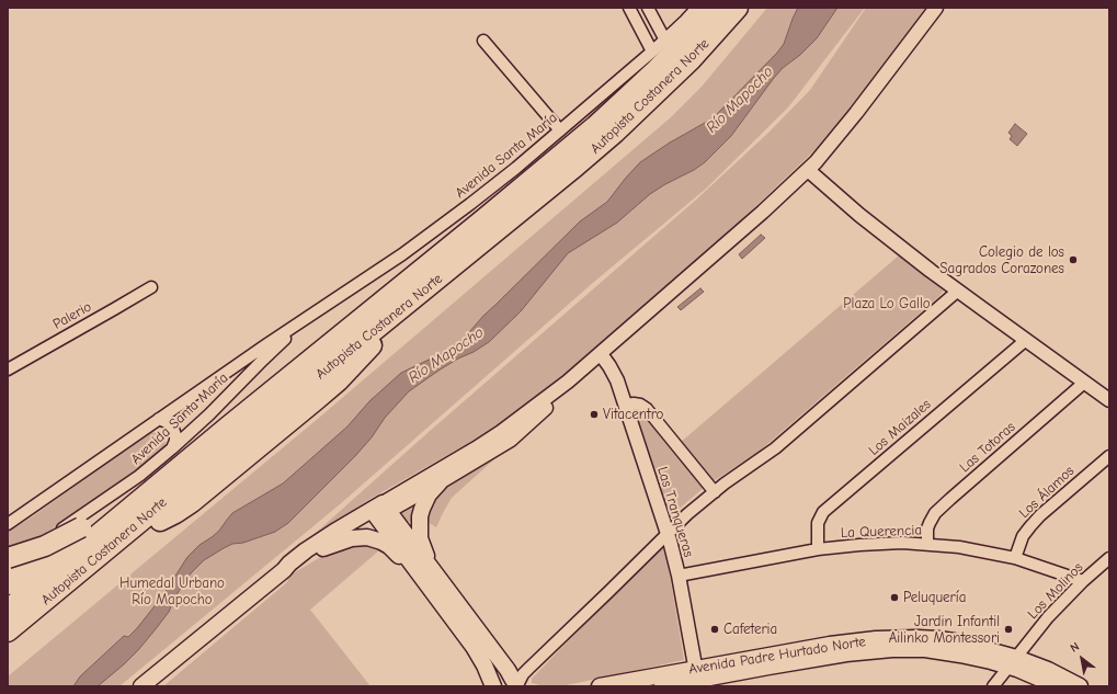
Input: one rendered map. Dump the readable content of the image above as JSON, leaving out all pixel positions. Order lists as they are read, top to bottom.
{
  "streets": {
    "highway": ["Autopista Costanera Norte"],
    "main road": ["Avenida Padre Hurtado Norte"],
    "street": [
      "Avenida Santa María",
      "Palerio",
      "Los Maizales",
      "Las Totoras",
      "Los Álamos",
      "Las Tranqueras",
      "La Querencia",
      "Los Molinos"
    ]
  },
  "crossings": [
    ["Los Maizales", "La Querencia"],
    ["Las Totoras", "La Querencia"],
    ["Los Álamos", "La Querencia"],
    ["Las Tranqueras", "La Querencia"],
    ["Las Tranqueras", "Avenida Padre Hurtado Norte"],
    ["La Querencia", "Los Molinos"],
    ["Los Molinos", "Avenida Padre Hurtado Norte"]
  ],
  "water": ["Río Mapocho"],
  "parks": ["Plaza Lo Gallo", "Humedal Urbano Río Mapocho"],
  "places": [
    "Colegio de los Sagrados Corazones",
    "Vitacentro",
    "Peluquería",
    "Cafeteria",
    "Jardin Infantil Ailinko Montessori"
  ],
  "north": "top left"
}
